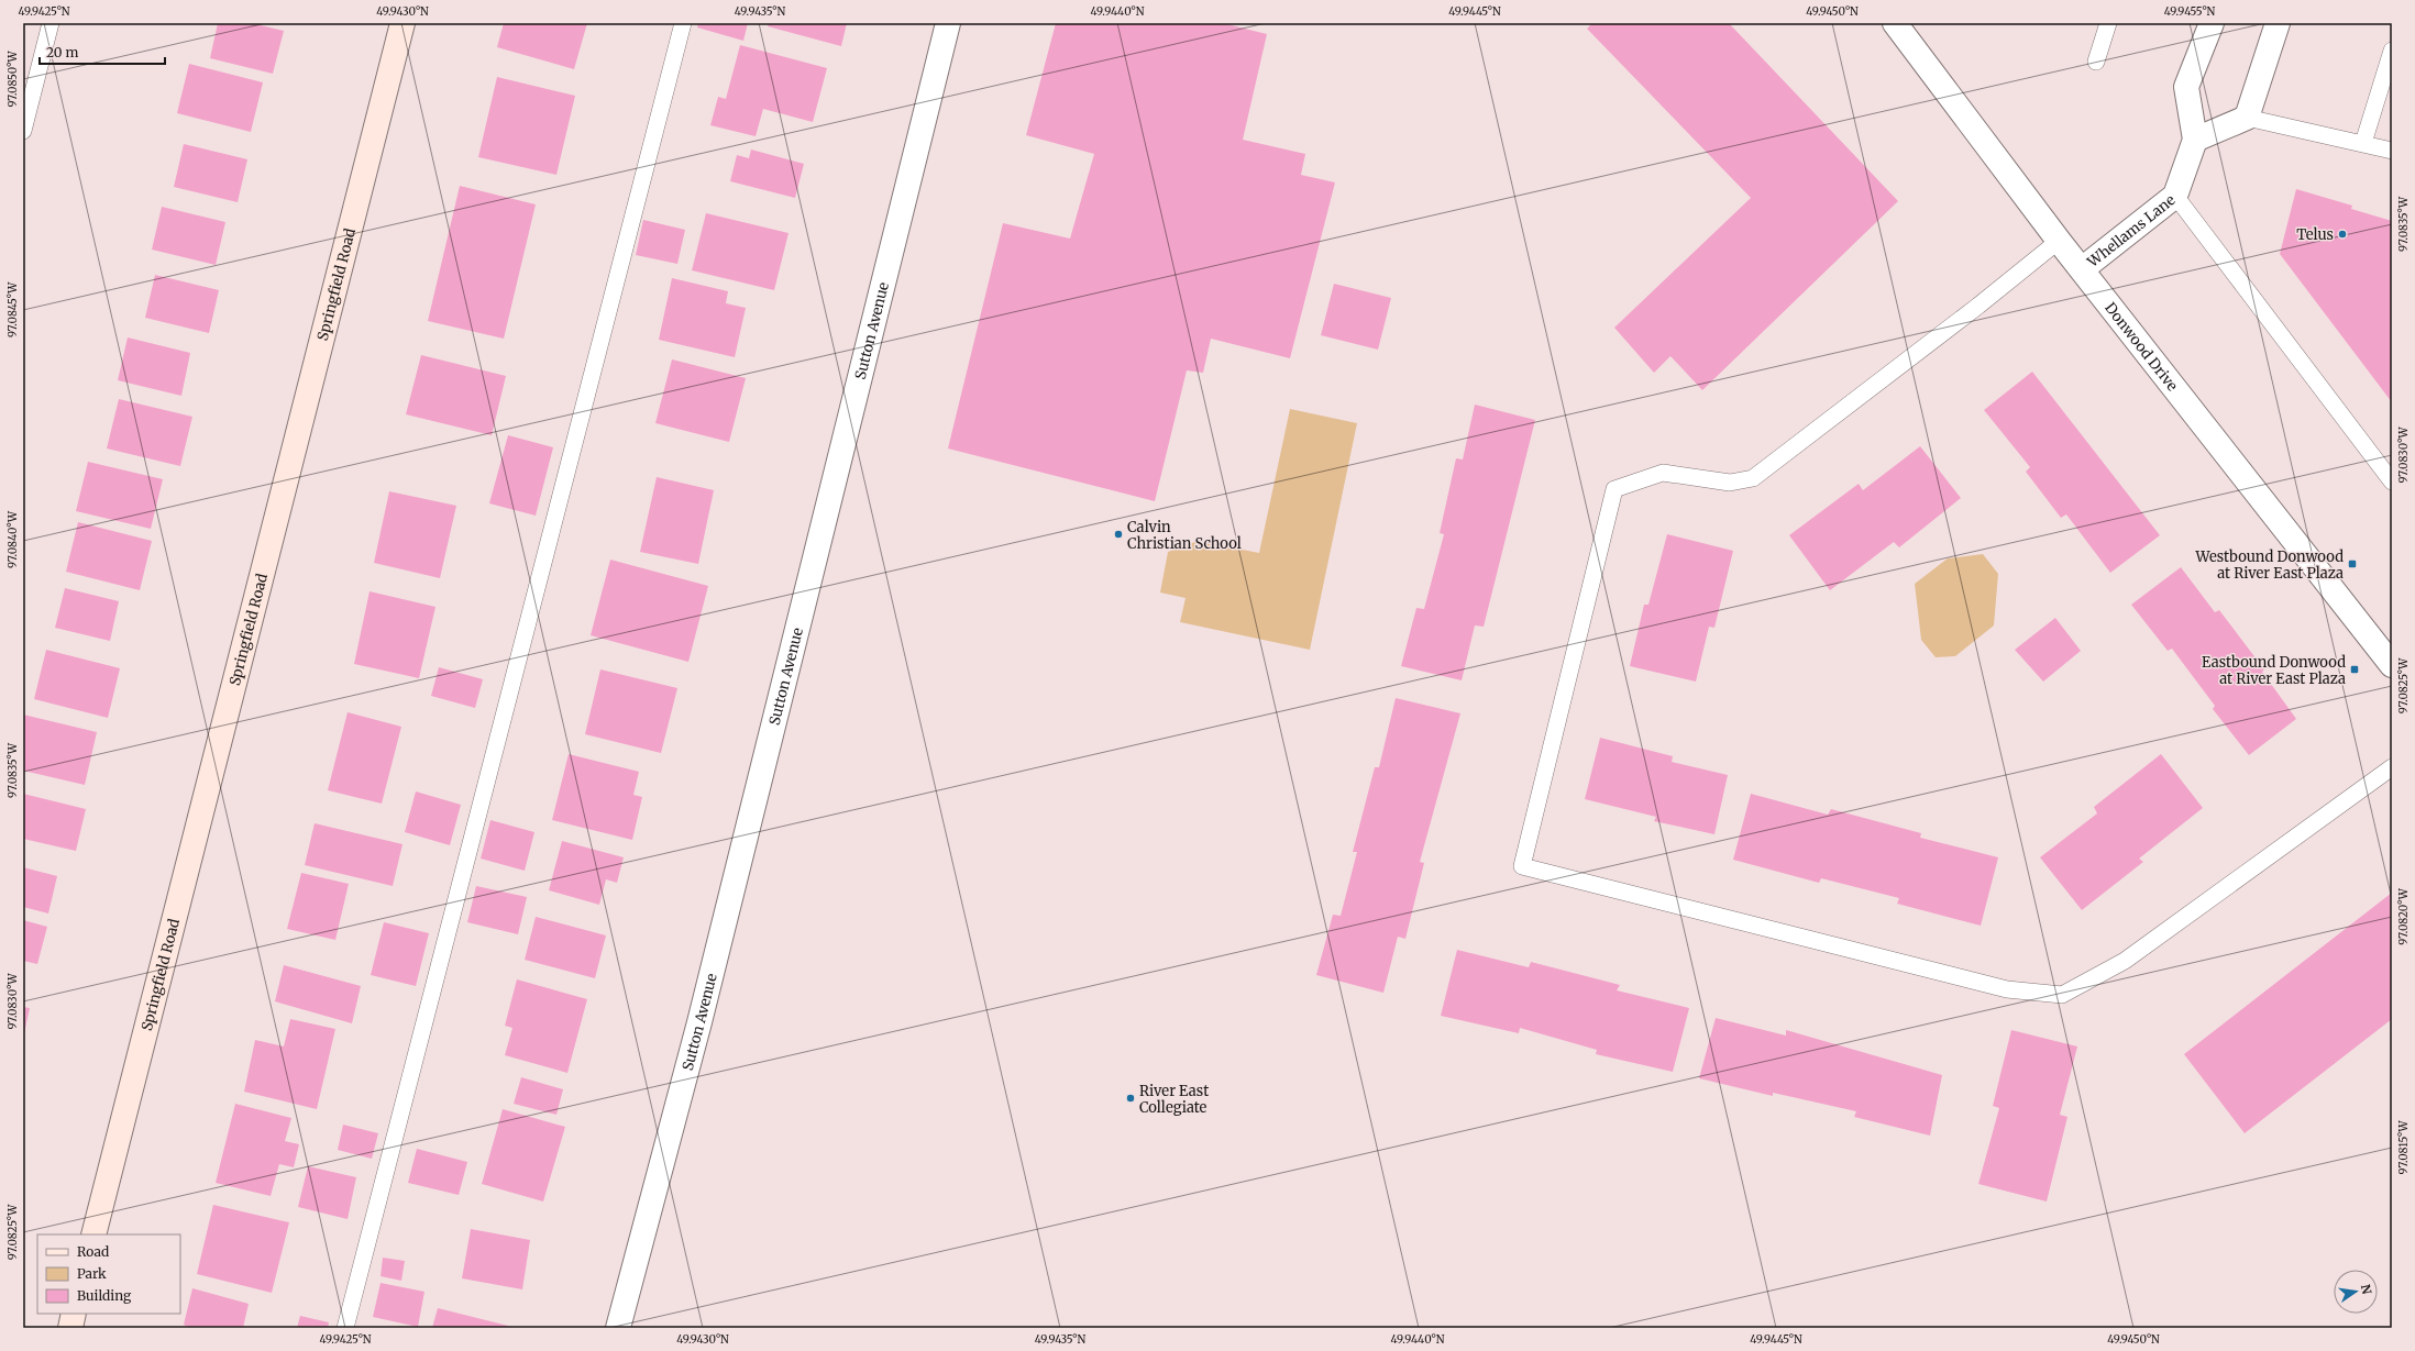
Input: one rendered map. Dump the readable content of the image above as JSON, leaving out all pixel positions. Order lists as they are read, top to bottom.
{
  "streets": {
    "street": [
      "Whellams Lane",
      "Springfield Road",
      "Sutton Avenue",
      "Donwood Drive"
    ]
  },
  "crossings": [
    ["Whellams Lane", "Donwood Drive"]
  ],
  "places": {
    "other": ["Telus", "Calvin Christian School", "River East Collegiate"],
    "transit": ["Westbound Donwood at River East Plaza", "Eastbound Donwood at River East Plaza"]
  },
  "legend": ["Road", "Park", "Building"],
  "scale_bar": "20 m",
  "north": "right",
  "coordinates": [
    "49.9425°N",
    "49.9430°N",
    "49.9435°N",
    "49.9440°N",
    "49.9445°N",
    "49.9450°N",
    "49.9455°N",
    "97.0850°W",
    "97.0835°W",
    "97.0845°W",
    "97.0830°W",
    "97.0840°W",
    "97.0825°W",
    "97.0820°W",
    "97.0815°W"
  ]
}
